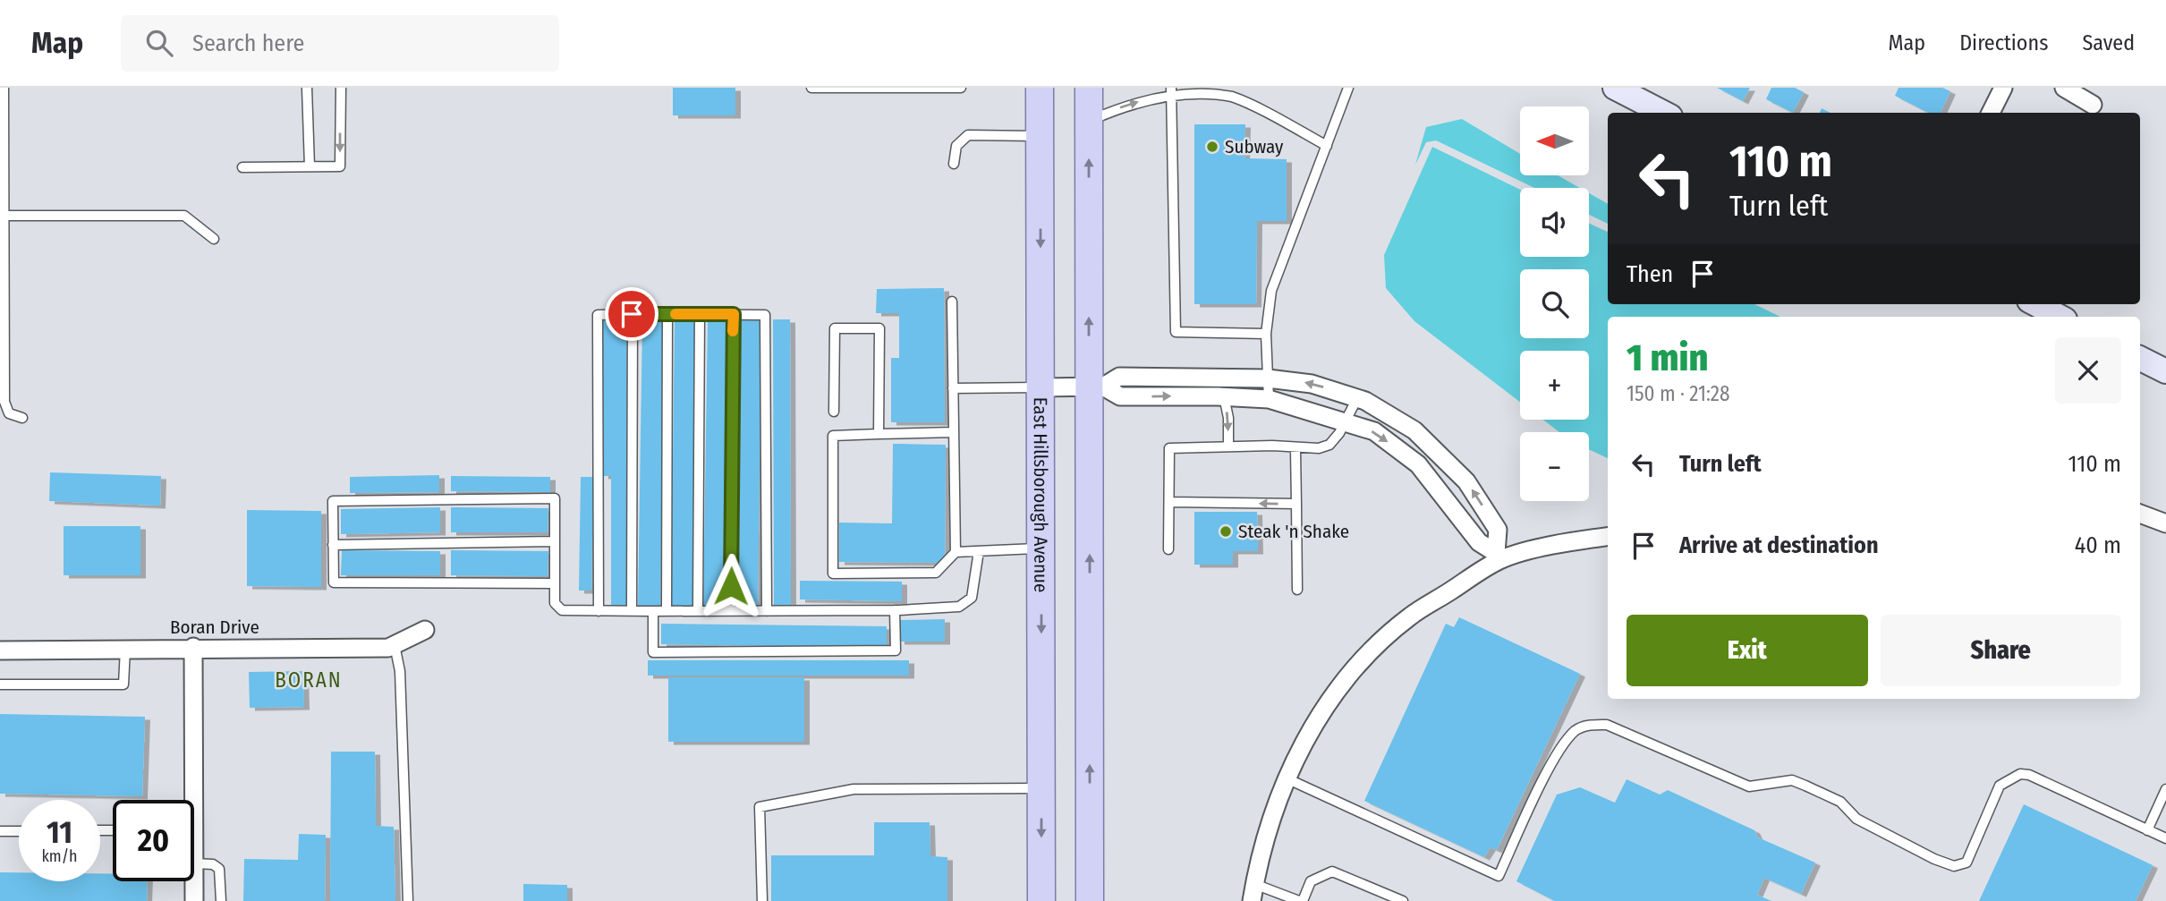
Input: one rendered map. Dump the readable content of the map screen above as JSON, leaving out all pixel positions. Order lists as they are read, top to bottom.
{
  "streets": {
    "main road": ["East Hillsborough Avenue"],
    "street": ["Boran Drive"]
  },
  "districts": ["BORAN"],
  "places": ["Subway", "Steak 'n Shake"],
  "north": "left",
  "page": {
    "header": "Map",
    "search": "Search here",
    "nav": ["Map", "Directions", "Saved"],
    "map_buttons": ["+", "−"],
    "turn": ["110 m", "Turn left"],
    "then": "Then",
    "heading": ["1 min", "150 m · 21:28"],
    "list": [
      {
        "name": "Turn left",
        "value": "110 m"
      },
      {
        "name": "Arrive at destination",
        "value": "40 m"
      }
    ],
    "buttons": ["Exit", "Share"],
    "speed": "11 km/h",
    "limit": "20"
  }
}
